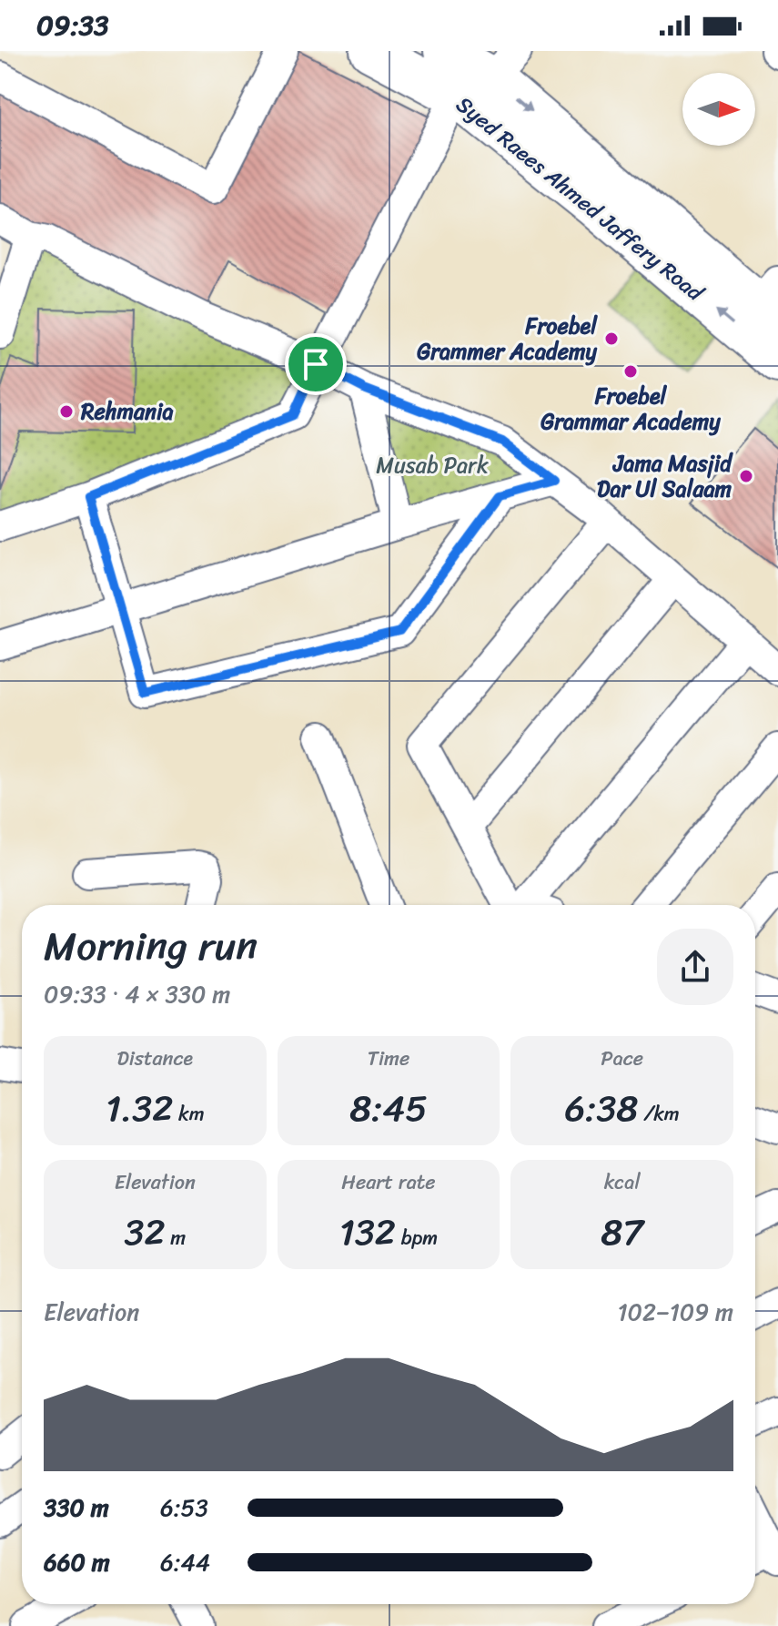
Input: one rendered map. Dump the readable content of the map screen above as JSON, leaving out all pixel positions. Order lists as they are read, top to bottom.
{
  "streets": {
    "main road": ["Syed Raees Ahmed Jaffery Road"]
  },
  "parks": ["Musab Park"],
  "places": [
    "Froebel Grammer Academy",
    "Froebel Grammar Academy",
    "Rehmania",
    "Jama Masjid Dar Ul Salaam"
  ],
  "north": "right",
  "page": {
    "status": "09:33",
    "heading": ["Morning run", "09:33 · 4 × 330 m"],
    "stats": [
      ["Distance", "1.32 km"],
      ["Time", "8:45"],
      ["Pace", "6:38 /km"],
      ["Elevation", "32 m"],
      ["Heart rate", "132 bpm"],
      ["kcal", "87"]
    ],
    "chart": ["Elevation", "102–109 m"],
    "list": [
      {
        "name": "330 m",
        "note": "6:53"
      },
      {
        "name": "660 m",
        "note": "6:44"
      }
    ]
  }
}
